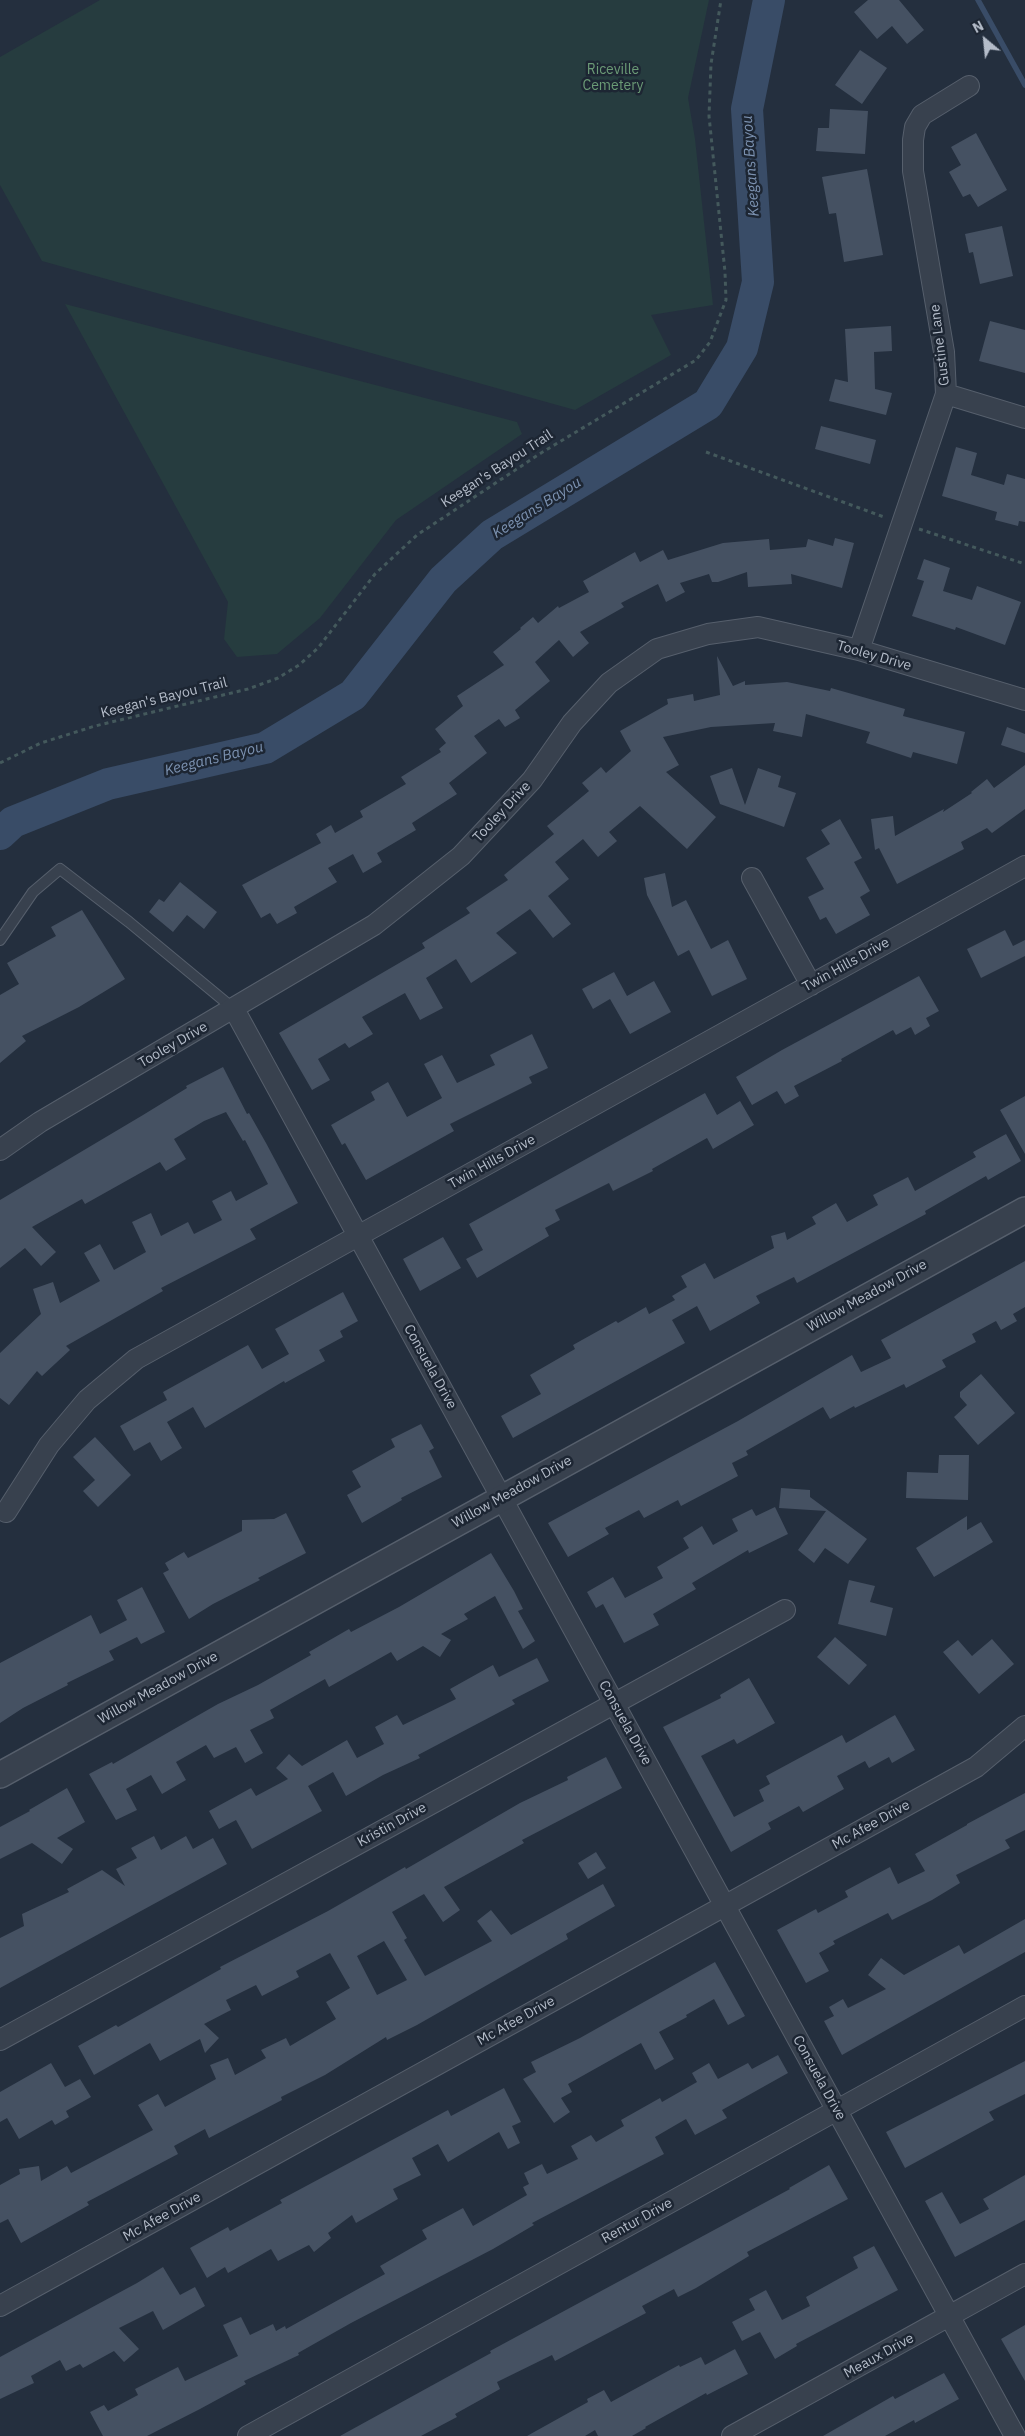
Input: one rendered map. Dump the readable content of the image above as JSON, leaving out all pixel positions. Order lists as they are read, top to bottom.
{
  "streets": {
    "street": [
      "Gustine Lane",
      "Tooley Drive",
      "Twin Hills Drive",
      "Willow Meadow Drive",
      "Consuela Drive",
      "Kristin Drive",
      "Mc Afee Drive",
      "Rentur Drive",
      "Meaux Drive"
    ],
    "path": ["Keegan's Bayou Trail"]
  },
  "crossings": [
    ["Gustine Lane", "Tooley Drive"],
    ["Tooley Drive", "Consuela Drive"],
    ["Twin Hills Drive", "Consuela Drive"],
    ["Willow Meadow Drive", "Consuela Drive"],
    ["Consuela Drive", "Kristin Drive"],
    ["Consuela Drive", "Mc Afee Drive"],
    ["Consuela Drive", "Rentur Drive"],
    ["Consuela Drive", "Meaux Drive"]
  ],
  "water": ["Keegans Bayou"],
  "parks": ["Riceville Cemetery"],
  "north": "top left"
}
